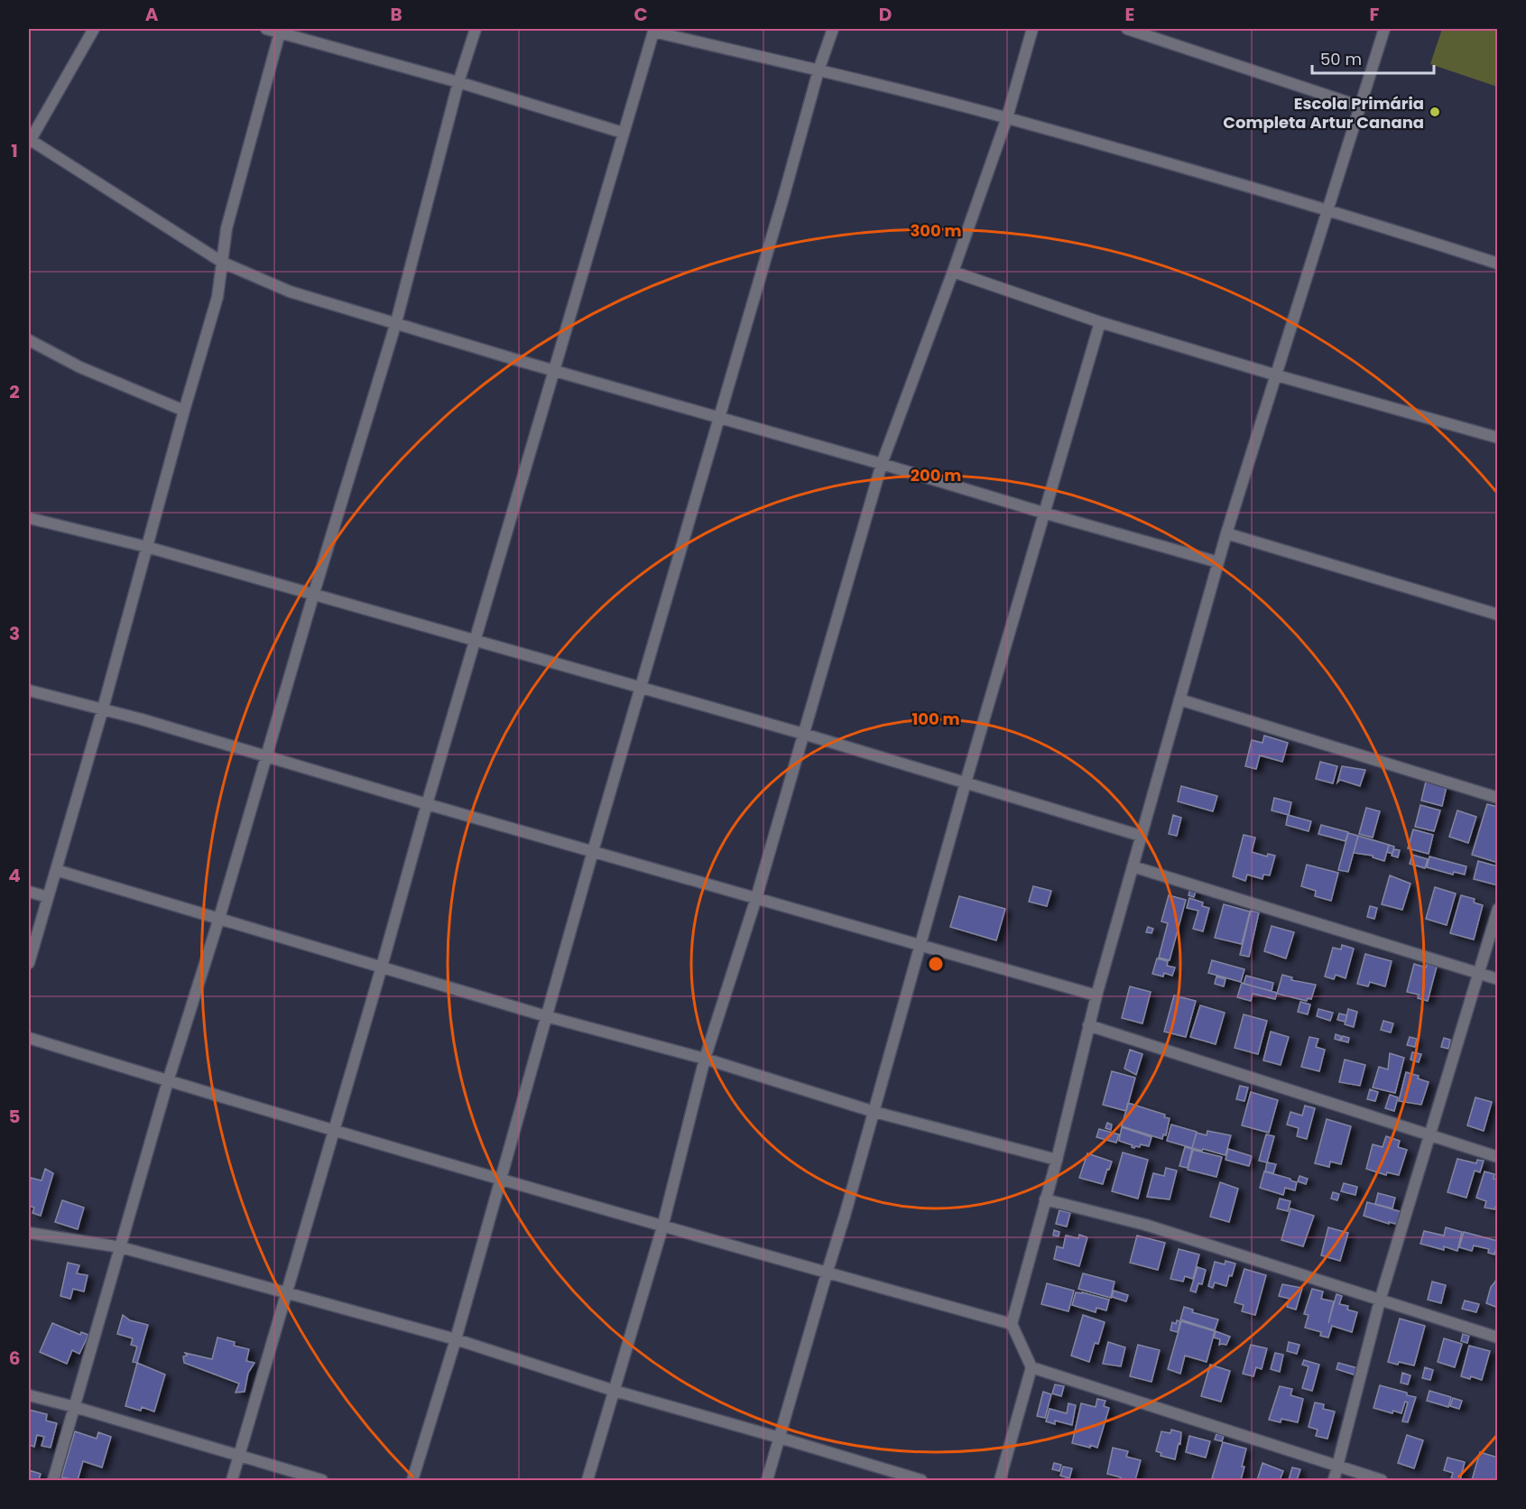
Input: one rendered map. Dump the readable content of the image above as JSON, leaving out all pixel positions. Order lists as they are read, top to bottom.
{
  "places": ["Escola Primária Completa Artur Canana"],
  "scale_bar": "50 m",
  "grid": {
    "columns": [
      "A",
      "B",
      "C",
      "D",
      "E",
      "F"
    ],
    "rows": [
      "1",
      "2",
      "3",
      "4",
      "5",
      "6"
    ]
  },
  "rings": ["300 m", "200 m", "100 m"]
}
